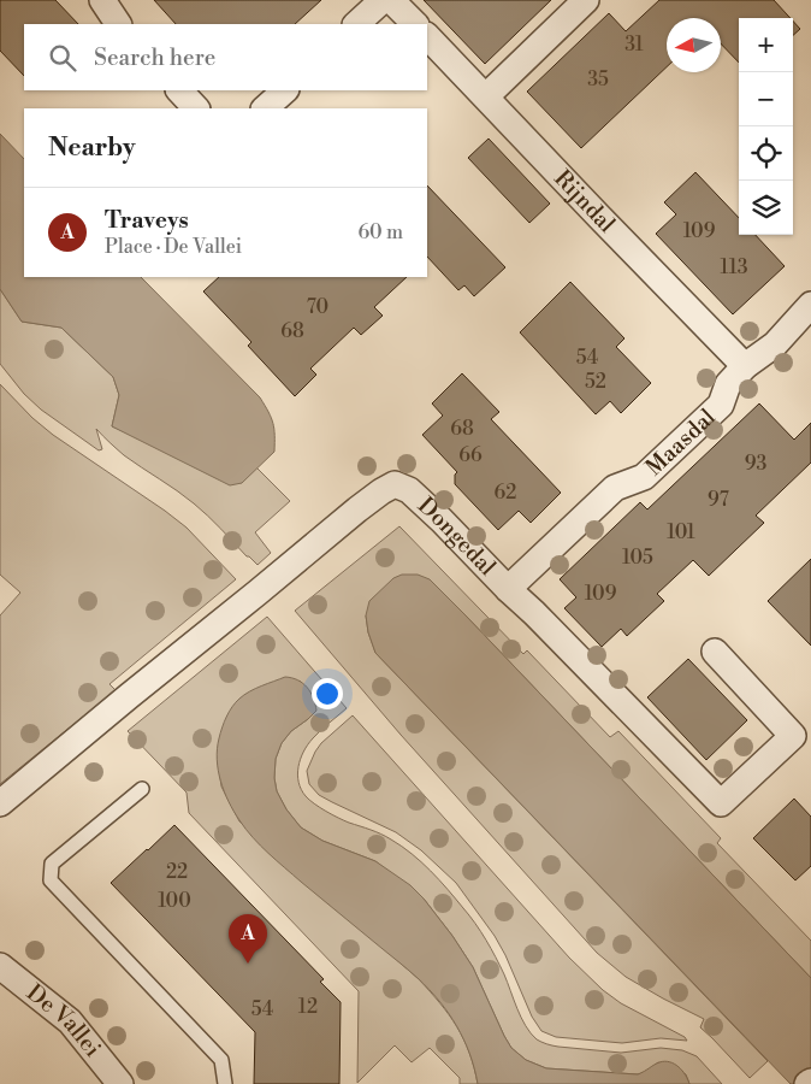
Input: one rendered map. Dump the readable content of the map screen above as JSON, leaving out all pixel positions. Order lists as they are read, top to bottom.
{
  "streets": {
    "street": [
      "Rijndal",
      "Maasdal",
      "Dongedal",
      "De Vallei"
    ]
  },
  "crossings": [
    ["Rijndal", "Maasdal"],
    ["Maasdal", "Dongedal"]
  ],
  "house_numbers": [
    "31",
    "35",
    "109",
    "113",
    "70",
    "68",
    "54",
    "52",
    "68",
    "66",
    "93",
    "62",
    "97",
    "101",
    "105",
    "109",
    "22",
    "100",
    "12",
    "54"
  ],
  "north": "left",
  "page": {
    "map_buttons": ["+", "−"],
    "search": "Search here",
    "heading": "Nearby",
    "list": [
      {
        "mark": "A",
        "name": "Traveys",
        "note": "Place · De Vallei",
        "value": "60 m"
      }
    ],
    "pins": "A"
  }
}
